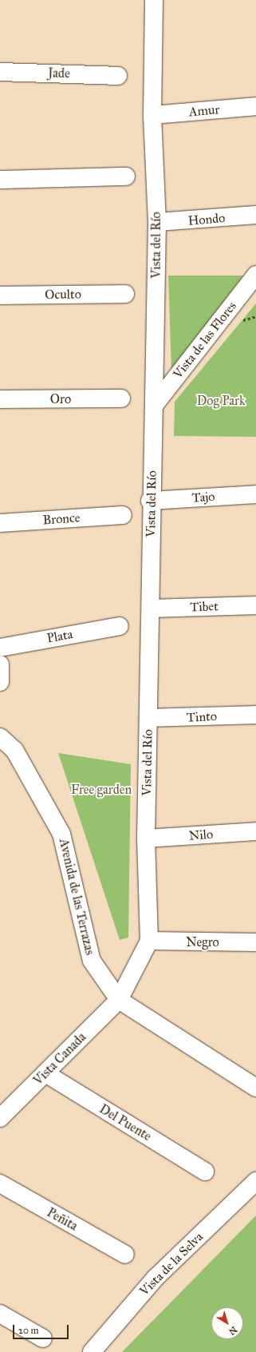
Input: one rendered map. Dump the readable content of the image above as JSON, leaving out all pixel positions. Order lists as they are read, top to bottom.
{
  "streets": {
    "street": [
      "Jade",
      "Amur",
      "Hondo",
      "Vista del Río",
      "Oculto",
      "Vista de las Flores",
      "Oro",
      "Tajo",
      "Bronce",
      "Tibet",
      "Plata",
      "Tinto",
      "Nilo",
      "Avenida de las Terrazas",
      "Negro",
      "Vista Canada",
      "Del Puente",
      "Peñita",
      "Vista de la Selva"
    ]
  },
  "crossings": [
    ["Amur", "Vista del Río"],
    ["Hondo", "Vista del Río"],
    ["Vista del Río", "Vista de las Flores"],
    ["Vista del Río", "Tajo"],
    ["Vista del Río", "Tibet"],
    ["Vista del Río", "Tinto"],
    ["Vista del Río", "Nilo"],
    ["Vista del Río", "Avenida de las Terrazas"],
    ["Vista del Río", "Negro"],
    ["Vista del Río", "Vista Canada"],
    ["Avenida de las Terrazas", "Vista Canada"],
    ["Vista Canada", "Del Puente"]
  ],
  "parks": ["Dog Park", "Free garden"],
  "scale_bar": "20 m",
  "north": "bottom right"
}
